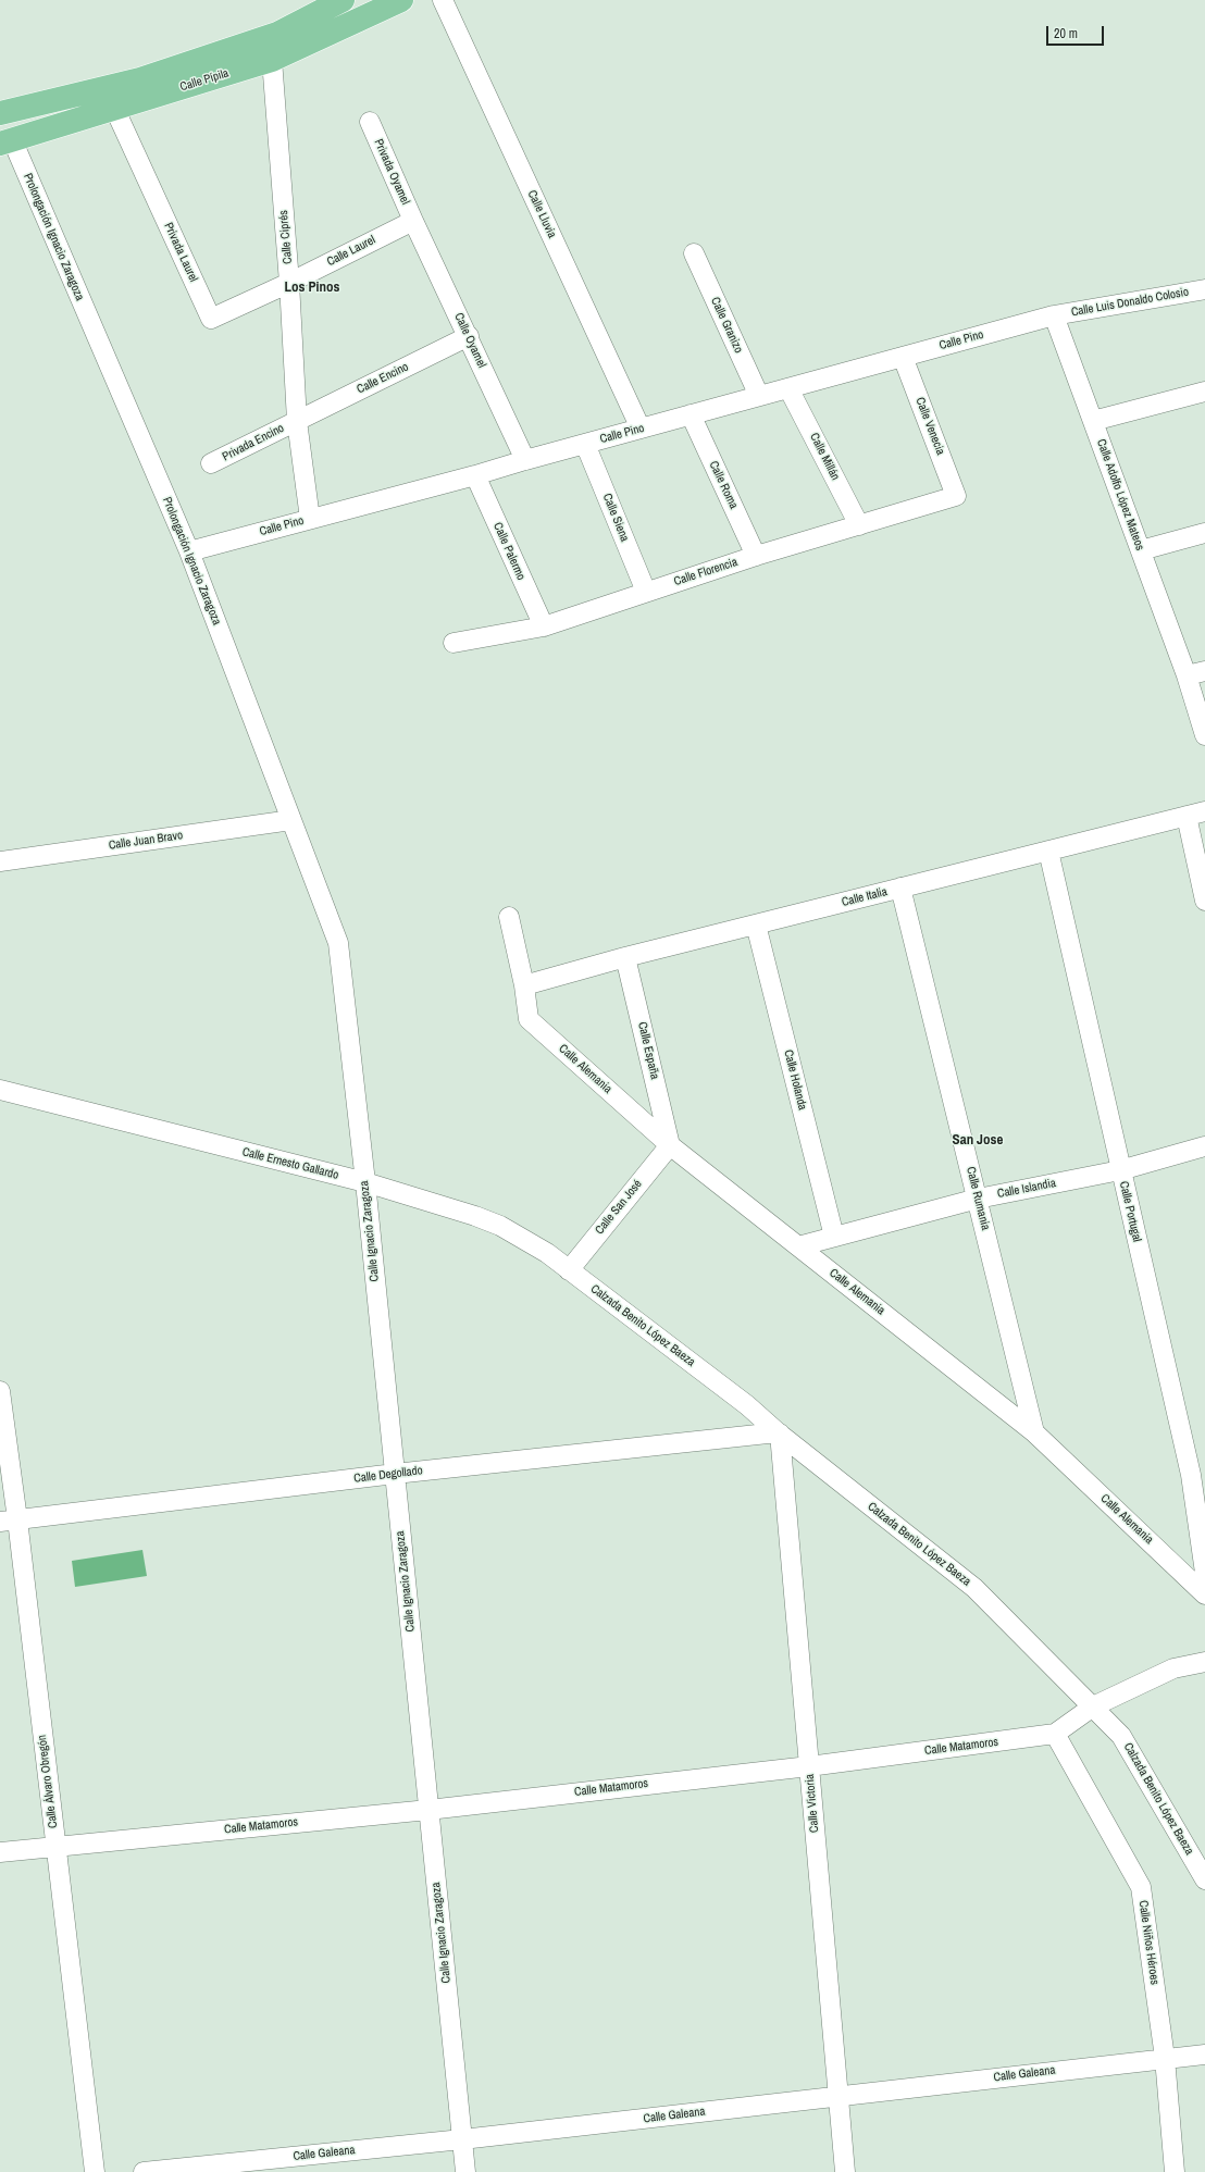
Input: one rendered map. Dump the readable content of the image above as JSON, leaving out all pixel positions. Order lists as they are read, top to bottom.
{
  "streets": {
    "main road": ["Calle Pípila"],
    "street": [
      "Privada Oyamel",
      "Calle Lluvia",
      "Prolongación Ignacio Zaragoza",
      "Calle Ciprés",
      "Calle Laurel",
      "Privada Laurel",
      "Calle Luis Donaldo Colosio",
      "Calle Granizo",
      "Calle Oyamel",
      "Calle Pino",
      "Calle Encino",
      "Calle Venecia",
      "Privada Encino",
      "Calle Millán",
      "Calle Roma",
      "Calle Adolfo López Mateos",
      "Calle Siena",
      "Calle Palermo",
      "Calle Florencia",
      "Calle Juan Bravo",
      "Calle Italia",
      "Calle España",
      "Calle Alemania",
      "Calle Holanda",
      "Calle Ernesto Gallardo",
      "Calle Islandia",
      "Calle Rumania",
      "Calle San José",
      "Calle Portugal",
      "Calle Ignacio Zaragoza",
      "Calzada Benito López Baeza",
      "Calle Degollado",
      "Calle Matamoros",
      "Calle Álvaro Obregón",
      "Calle Victoria",
      "Calle Niños Héroes",
      "Calle Galeana"
    ]
  },
  "crossings": [
    ["Calle Pípila", "Prolongación Ignacio Zaragoza"],
    ["Calle Pípila", "Calle Ciprés"],
    ["Calle Pípila", "Privada Laurel"],
    ["Privada Oyamel", "Calle Laurel"],
    ["Privada Oyamel", "Calle Oyamel"],
    ["Calle Lluvia", "Calle Pino"],
    ["Prolongación Ignacio Zaragoza", "Calle Pino"],
    ["Prolongación Ignacio Zaragoza", "Calle Juan Bravo"],
    ["Prolongación Ignacio Zaragoza", "Calle Ignacio Zaragoza"],
    ["Calle Ciprés", "Calle Laurel"],
    ["Calle Ciprés", "Privada Laurel"],
    ["Calle Ciprés", "Calle Pino"],
    ["Calle Ciprés", "Calle Encino"],
    ["Calle Ciprés", "Privada Encino"],
    ["Calle Laurel", "Privada Laurel"],
    ["Calle Laurel", "Calle Oyamel"],
    ["Calle Luis Donaldo Colosio", "Calle Pino"],
    ["Calle Luis Donaldo Colosio", "Calle Adolfo López Mateos"],
    ["Calle Granizo", "Calle Pino"],
    ["Calle Oyamel", "Calle Pino"],
    ["Calle Oyamel", "Calle Encino"],
    ["Calle Pino", "Calle Venecia"],
    ["Calle Pino", "Calle Millán"],
    ["Calle Pino", "Calle Roma"],
    ["Calle Pino", "Calle Adolfo López Mateos"],
    ["Calle Pino", "Calle Siena"],
    ["Calle Pino", "Calle Palermo"],
    ["Calle Encino", "Privada Encino"],
    ["Calle Venecia", "Calle Florencia"],
    ["Calle Millán", "Calle Florencia"],
    ["Calle Roma", "Calle Florencia"],
    ["Calle Siena", "Calle Florencia"],
    ["Calle Palermo", "Calle Florencia"],
    ["Calle Italia", "Calle España"],
    ["Calle Italia", "Calle Alemania"],
    ["Calle Italia", "Calle Holanda"],
    ["Calle Italia", "Calle Rumania"],
    ["Calle Italia", "Calle Portugal"],
    ["Calle España", "Calle Alemania"],
    ["Calle España", "Calle San José"],
    ["Calle Alemania", "Calle Islandia"],
    ["Calle Alemania", "Calle Rumania"],
    ["Calle Alemania", "Calle San José"],
    ["Calle Holanda", "Calle Islandia"],
    ["Calle Ernesto Gallardo", "Calle San José"],
    ["Calle Ernesto Gallardo", "Calle Ignacio Zaragoza"],
    ["Calle Ernesto Gallardo", "Calzada Benito López Baeza"],
    ["Calle Islandia", "Calle Rumania"],
    ["Calle Islandia", "Calle Portugal"],
    ["Calle San José", "Calzada Benito López Baeza"],
    ["Calle Ignacio Zaragoza", "Calle Degollado"],
    ["Calle Ignacio Zaragoza", "Calle Matamoros"],
    ["Calle Ignacio Zaragoza", "Calle Galeana"],
    ["Calzada Benito López Baeza", "Calle Degollado"],
    ["Calzada Benito López Baeza", "Calle Matamoros"],
    ["Calzada Benito López Baeza", "Calle Victoria"],
    ["Calle Degollado", "Calle Álvaro Obregón"],
    ["Calle Degollado", "Calle Victoria"],
    ["Calle Matamoros", "Calle Álvaro Obregón"],
    ["Calle Matamoros", "Calle Victoria"],
    ["Calle Matamoros", "Calle Niños Héroes"],
    ["Calle Victoria", "Calle Galeana"],
    ["Calle Niños Héroes", "Calle Galeana"]
  ],
  "districts": ["Los Pinos", "San Jose"],
  "scale_bar": "20 m"
}
